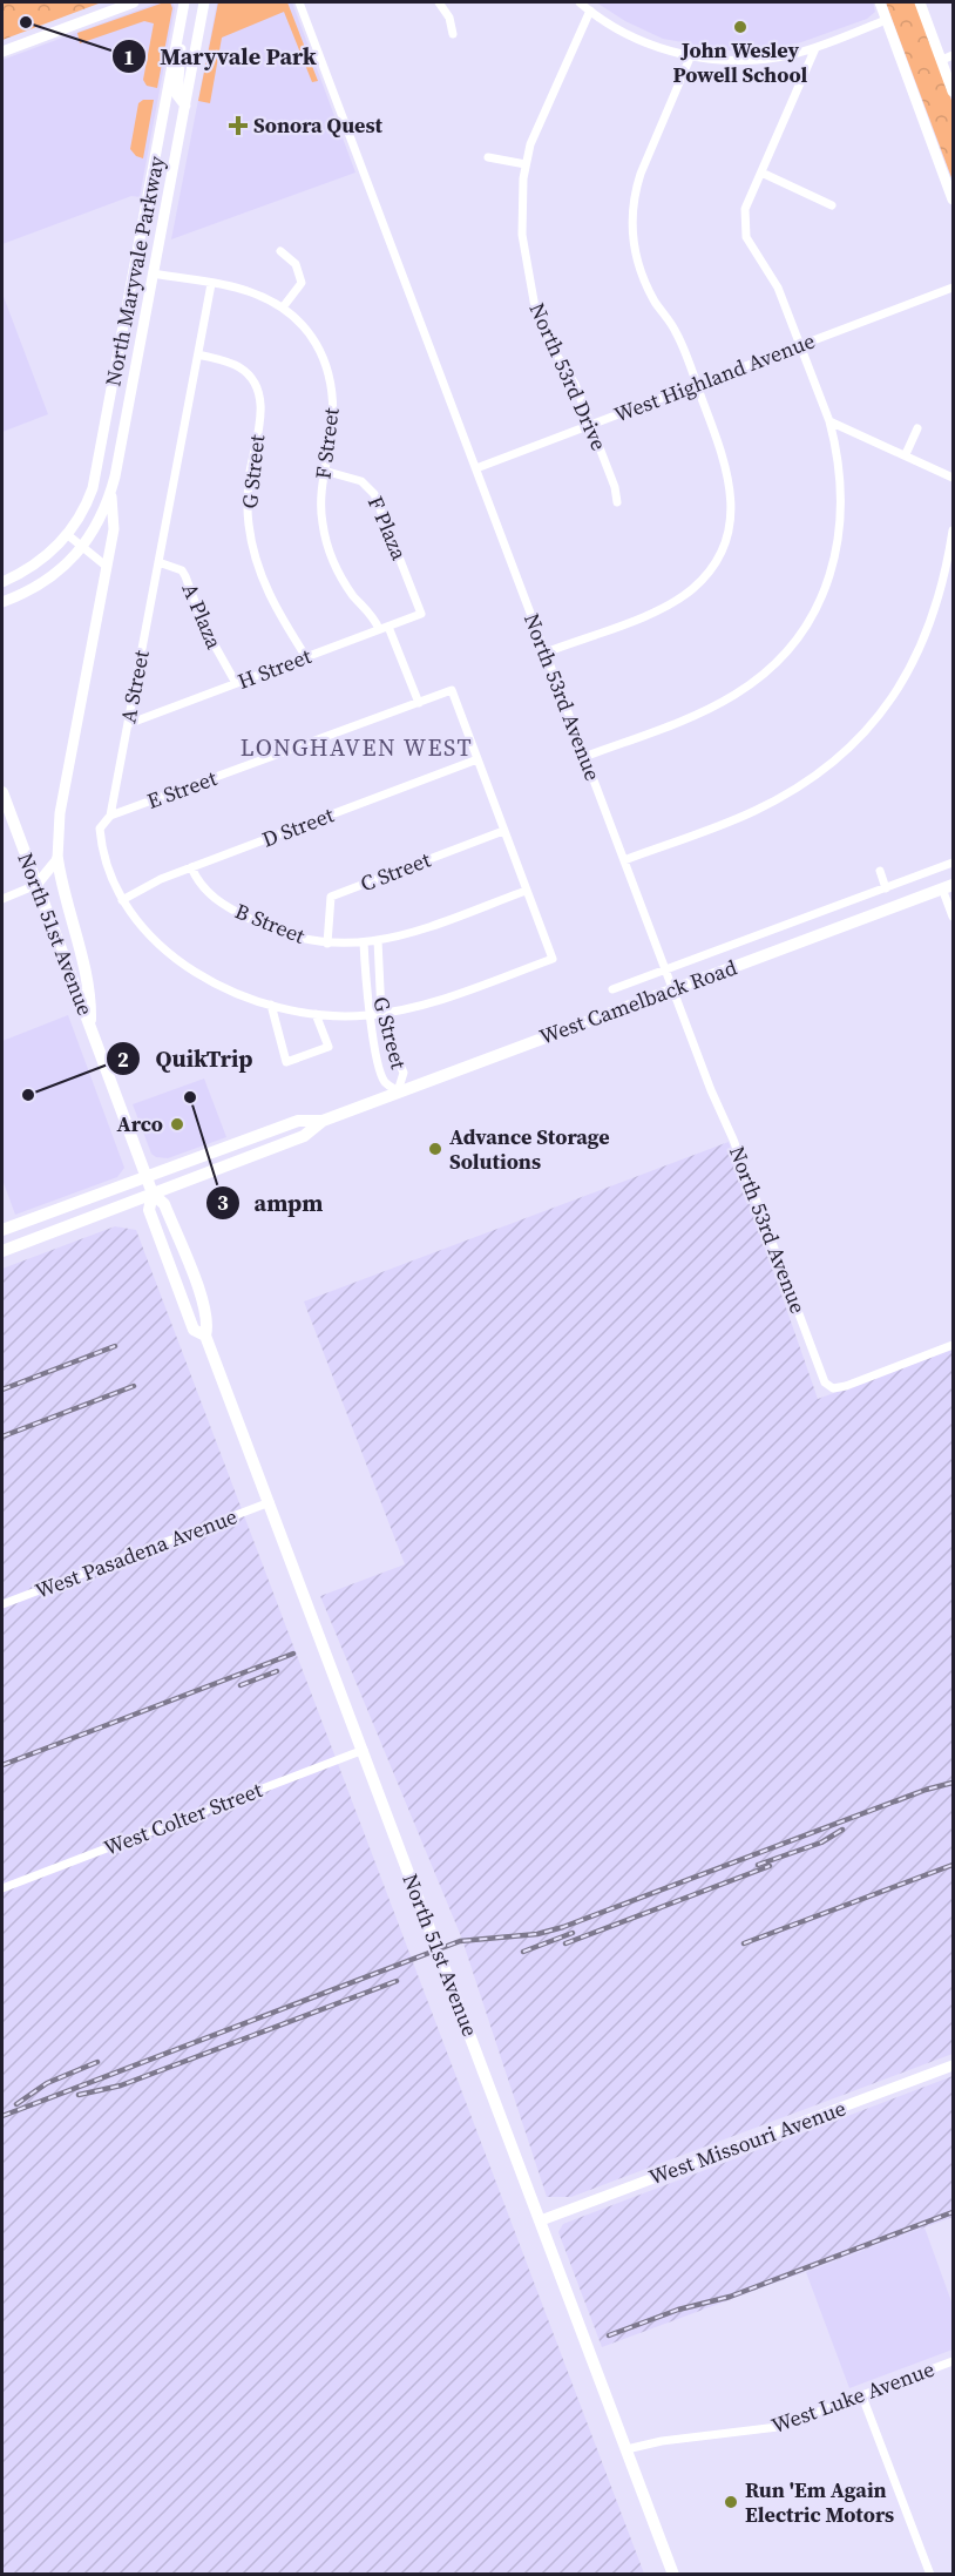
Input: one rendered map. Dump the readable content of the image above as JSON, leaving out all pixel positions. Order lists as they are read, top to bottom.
{
  "streets": {
    "main road": ["North 51st Avenue", "West Camelback Road"],
    "street": [
      "North Maryvale Parkway",
      "North 53rd Drive",
      "West Highland Avenue",
      "F Street",
      "G Street",
      "F Plaza",
      "A Plaza",
      "H Street",
      "A Street",
      "North 53rd Avenue",
      "E Street",
      "D Street",
      "C Street",
      "B Street",
      "West Pasadena Avenue",
      "West Colter Street",
      "West Missouri Avenue",
      "West Luke Avenue"
    ]
  },
  "crossings": [
    ["North Maryvale Parkway", "F Street"],
    ["North 53rd Drive", "West Highland Avenue"],
    ["West Highland Avenue", "North 53rd Avenue"],
    ["F Street", "F Plaza"],
    ["F Street", "H Street"],
    ["F Street", "A Street"],
    ["F Street", "E Street"],
    ["G Street", "H Street"],
    ["G Street", "A Street"],
    ["G Street", "B Street"],
    ["G Street", "West Camelback Road"],
    ["F Plaza", "H Street"],
    ["A Plaza", "H Street"],
    ["A Plaza", "A Street"],
    ["H Street", "A Street"],
    ["A Street", "E Street"],
    ["A Street", "D Street"],
    ["A Street", "B Street"],
    ["North 53rd Avenue", "West Camelback Road"],
    ["E Street", "D Street"],
    ["D Street", "B Street"],
    ["C Street", "B Street"],
    ["North 51st Avenue", "West Camelback Road"],
    ["North 51st Avenue", "West Pasadena Avenue"],
    ["North 51st Avenue", "West Colter Street"],
    ["North 51st Avenue", "West Missouri Avenue"],
    ["North 51st Avenue", "West Luke Avenue"]
  ],
  "districts": ["LONGHAVEN WEST"],
  "places": {
    "other": [
      "Maryvale Park",
      "John Wesley Powell School",
      "QuikTrip",
      "ampm",
      "Arco",
      "Advance Storage Solutions",
      "Run 'Em Again Electric Motors"
    ],
    "health": ["Sonora Quest"]
  }
}
